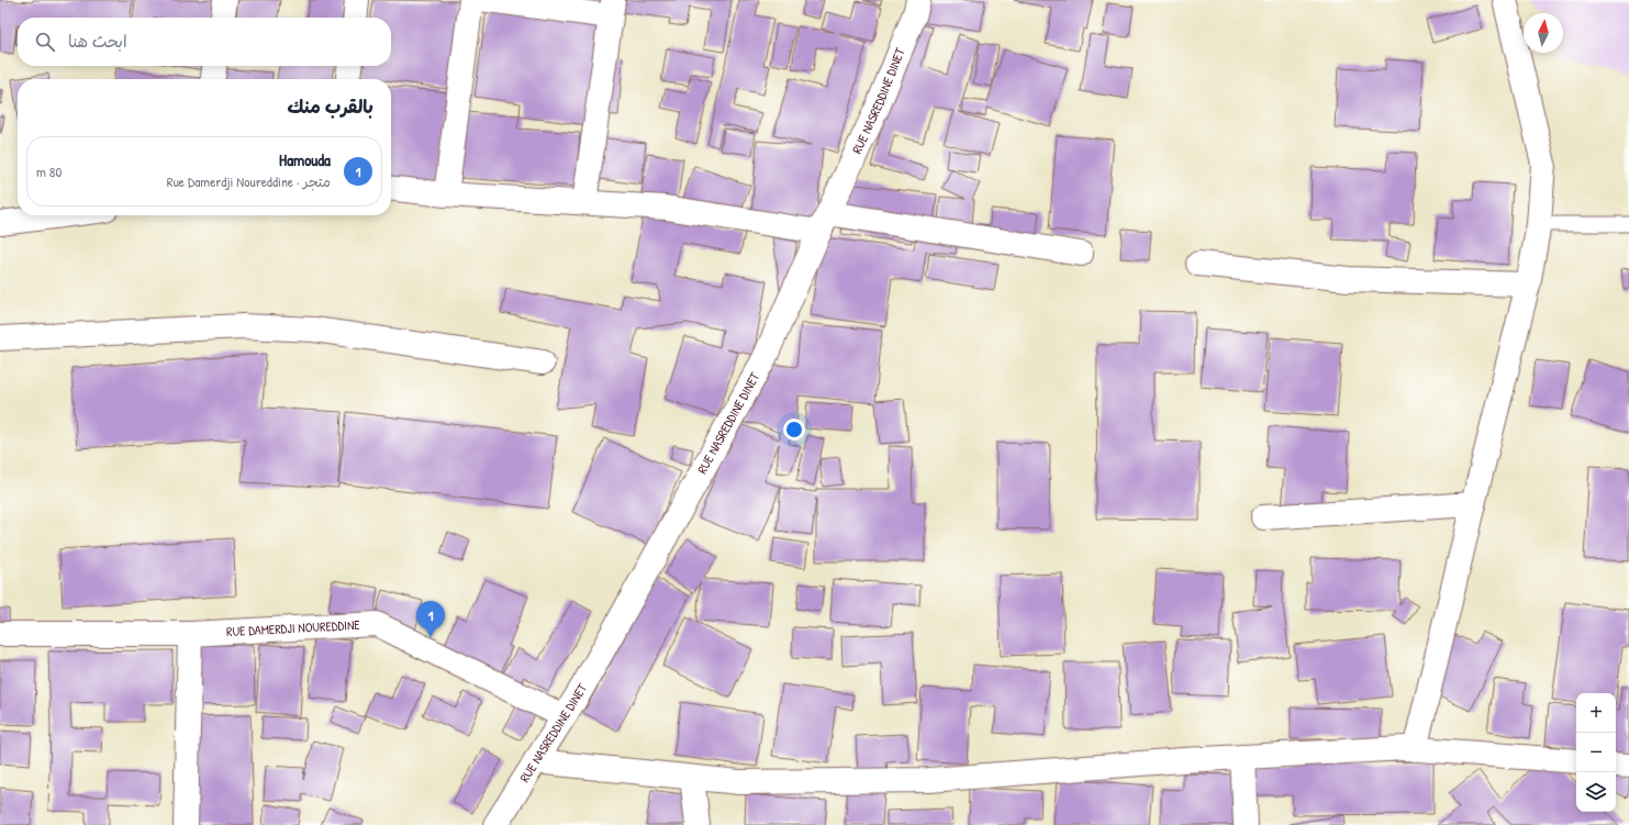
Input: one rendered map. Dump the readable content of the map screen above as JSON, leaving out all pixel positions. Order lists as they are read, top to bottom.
{
  "streets": {
    "street": ["RUE NASREDDINE DINET", "RUE DAMERDJI NOUREDDINE"]
  },
  "crossings": [
    ["RUE NASREDDINE DINET", "RUE DAMERDJI NOUREDDINE"]
  ],
  "north": "top",
  "page": {
    "search": "ابحث هنا",
    "heading": "بالقرب منك",
    "list": [
      {
        "mark": "1",
        "name": "Hamouda",
        "note": "متجر · Rue Damerdji Noureddine",
        "value": "80 m"
      }
    ],
    "pins": "1",
    "map_buttons": ["+", "−"]
  }
}
